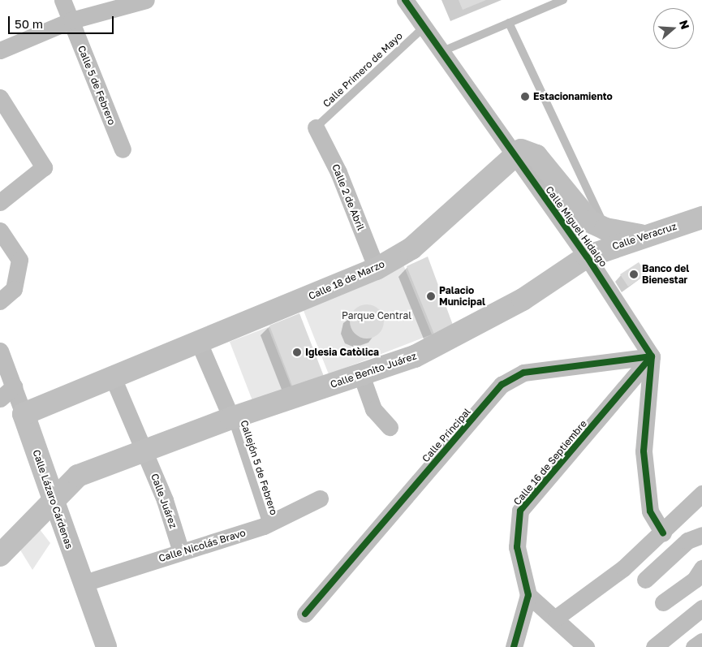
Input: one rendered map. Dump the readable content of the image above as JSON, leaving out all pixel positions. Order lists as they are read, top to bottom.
{
  "streets": {
    "main road": [
      "Calle Veracruz",
      "Calle 18 de Marzo",
      "Calle Benito Juárez",
      "Calle Lázaro Cárdenas"
    ],
    "street": [
      "Calle 5 de Febrero",
      "Calle 2 de Abril",
      "Calle Miguel Hidalgo",
      "Calle Principal",
      "Calle 16 de Septiembre",
      "Calle Juárez",
      "Calle Nicolás Bravo"
    ],
    "lane": ["Calle Primero de Mayo", "Callejón 5 de Febrero"]
  },
  "crossings": [
    ["Calle Primero de Mayo", "Calle 2 de Abril"],
    ["Calle Primero de Mayo", "Calle Miguel Hidalgo"],
    ["Calle 2 de Abril", "Calle 18 de Marzo"],
    ["Calle Miguel Hidalgo", "Calle Veracruz"],
    ["Calle Miguel Hidalgo", "Calle 18 de Marzo"],
    ["Calle Miguel Hidalgo", "Calle Benito Juárez"],
    ["Calle Miguel Hidalgo", "Calle Principal"],
    ["Calle Miguel Hidalgo", "Calle 16 de Septiembre"],
    ["Calle Veracruz", "Calle Benito Juárez"],
    ["Calle 18 de Marzo", "Calle Lázaro Cárdenas"],
    ["Calle Benito Juárez", "Callejón 5 de Febrero"],
    ["Calle Benito Juárez", "Calle Lázaro Cárdenas"],
    ["Calle Benito Juárez", "Calle Juárez"],
    ["Calle Principal", "Calle 16 de Septiembre"],
    ["Callejón 5 de Febrero", "Calle Nicolás Bravo"],
    ["Calle Lázaro Cárdenas", "Calle Nicolás Bravo"],
    ["Calle Juárez", "Calle Nicolás Bravo"]
  ],
  "parks": ["Parque Central"],
  "places": [
    "Estacionamiento",
    "Banco del Bienestar",
    "Palacio Municipal",
    "Iglesia Catòlica"
  ],
  "scale_bar": "50 m",
  "north": "right"
}
